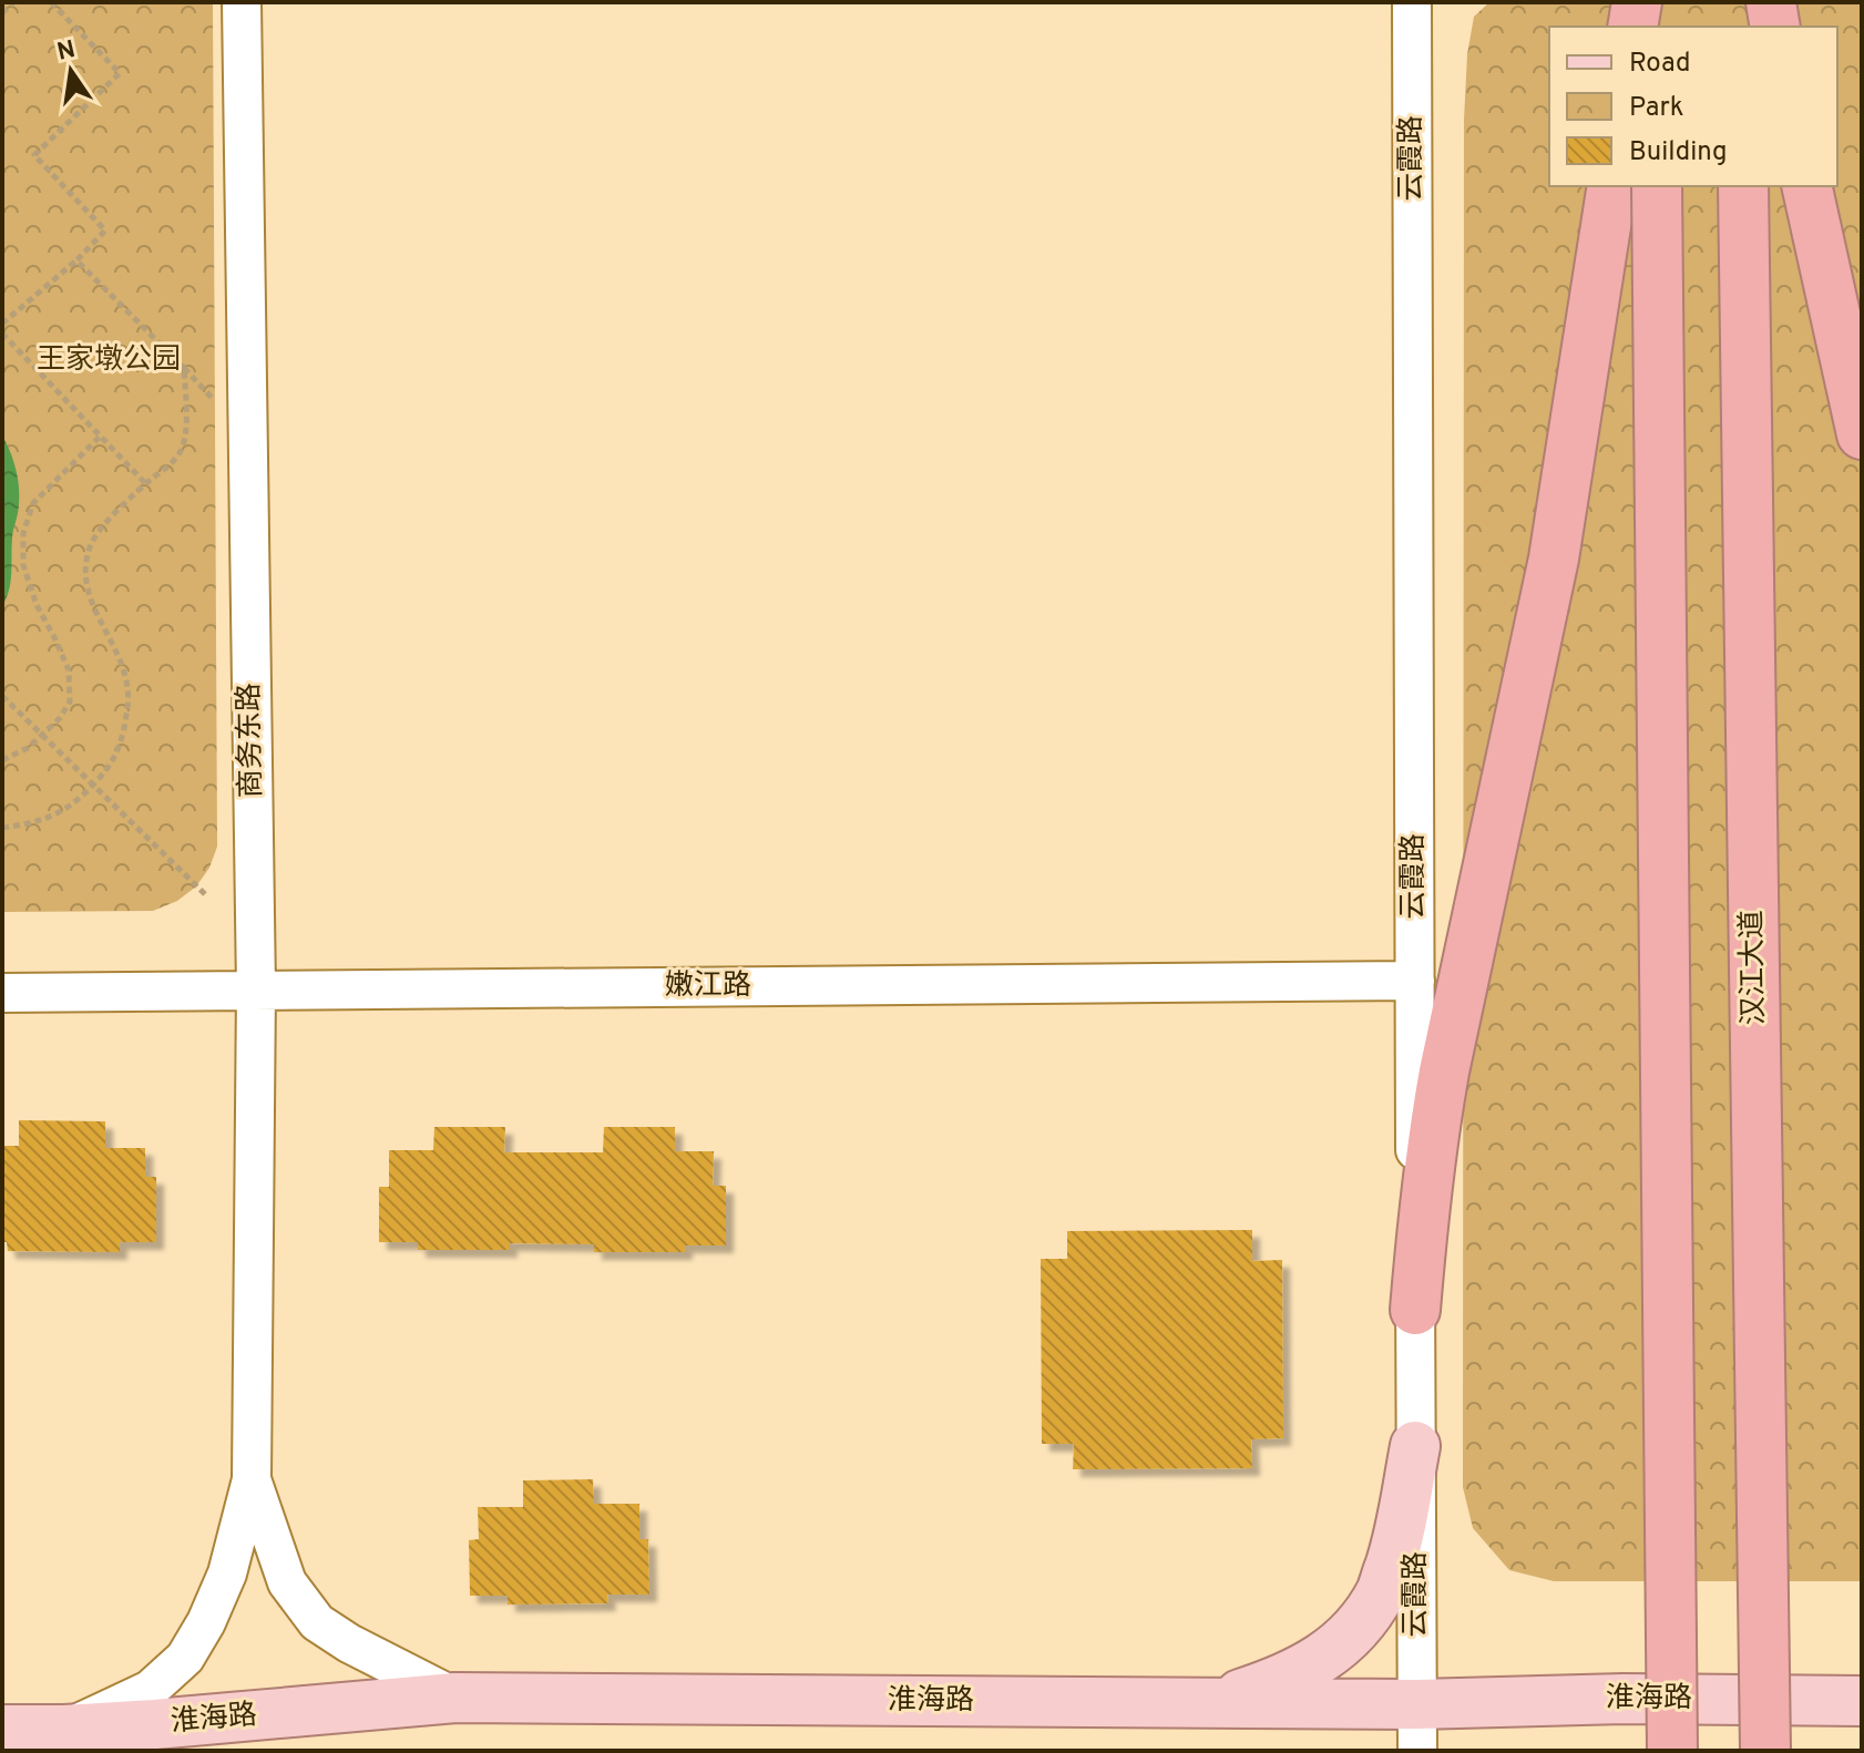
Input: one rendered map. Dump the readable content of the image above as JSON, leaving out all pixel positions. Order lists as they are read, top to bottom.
{
  "streets": {
    "highway": ["汉江大道"],
    "main road": ["淮海路"],
    "street": ["云霞路", "商务东路", "嫩江路"]
  },
  "crossings": [
    ["云霞路", "嫩江路"],
    ["云霞路", "淮海路"],
    ["商务东路", "嫩江路"]
  ],
  "parks": ["王家墩公园"],
  "legend": ["Road", "Park", "Building"],
  "north": "top"
}
